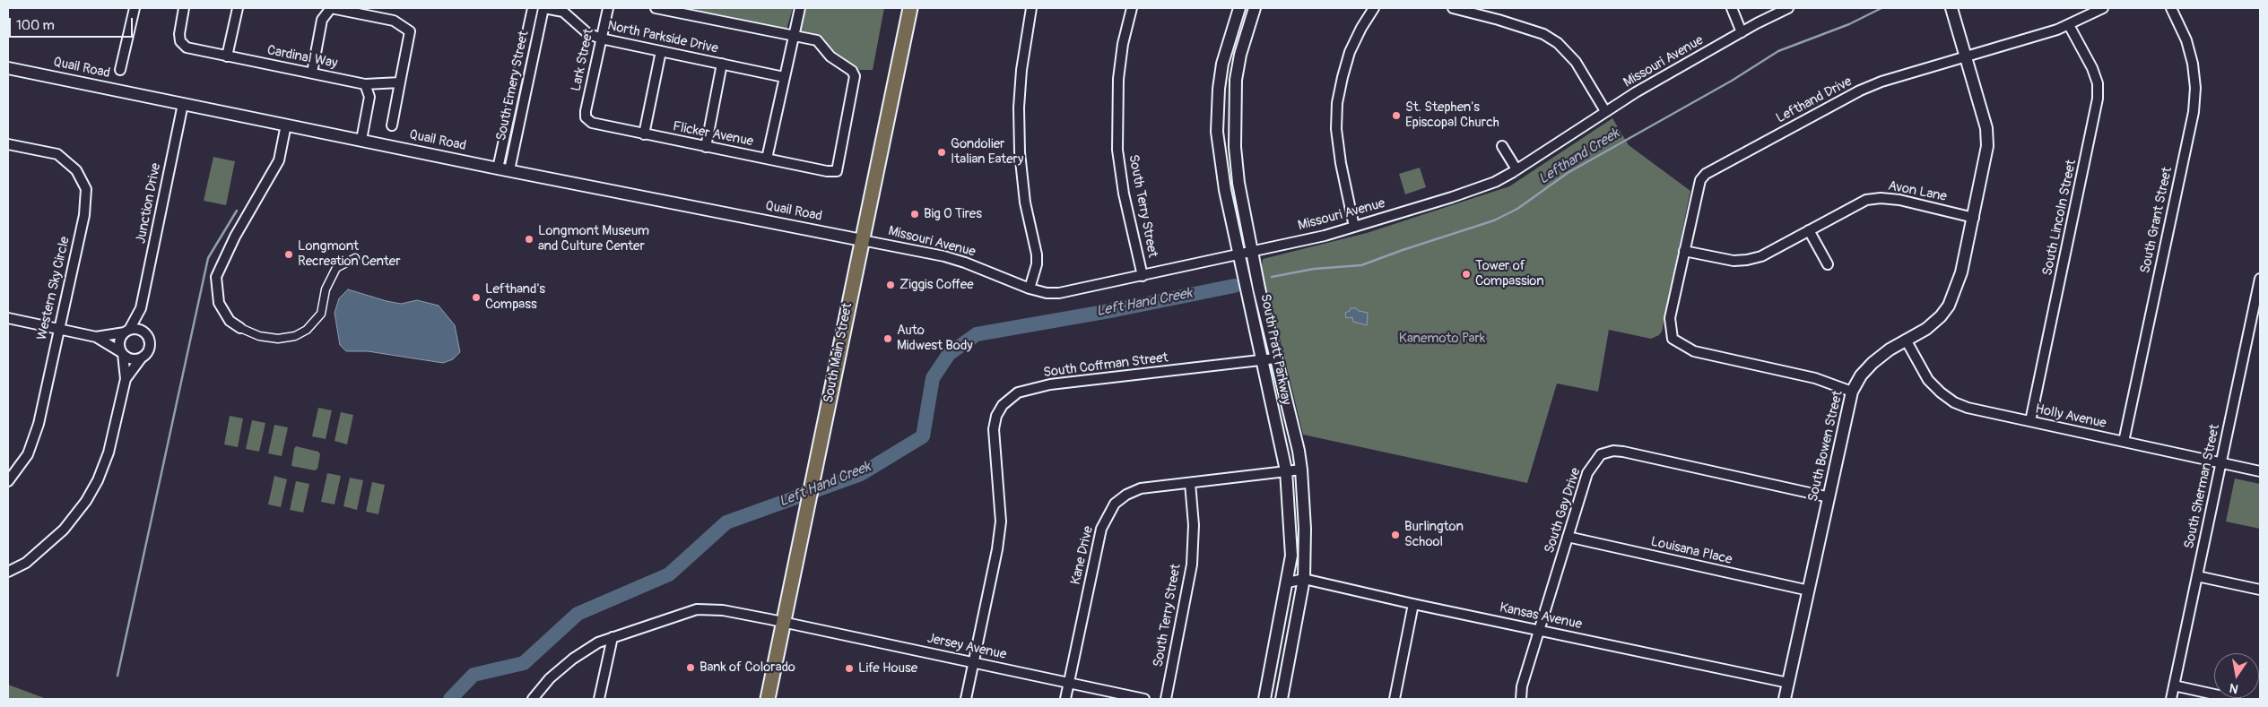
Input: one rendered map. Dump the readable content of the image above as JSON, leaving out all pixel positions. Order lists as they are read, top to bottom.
{
  "streets": {
    "main road": ["South Main Street"],
    "street": [
      "North Parkside Drive",
      "Cardinal Way",
      "Lark Street",
      "Missouri Avenue",
      "Quail Road",
      "South Emery Street",
      "Lefthand Drive",
      "Flicker Avenue",
      "Avon Lane",
      "Junction Drive",
      "South Terry Street",
      "South Lincoln Street",
      "South Grant Street",
      "Western Sky Circle",
      "South Pratt Parkway",
      "South Coffman Street",
      "Holly Avenue",
      "South Bowen Street",
      "South Sherman Street",
      "South Gay Drive",
      "Louisana Place",
      "Kane Drive",
      "Kansas Avenue",
      "Jersey Avenue"
    ]
  },
  "crossings": [
    ["North Parkside Drive", "Lark Street"],
    ["North Parkside Drive", "South Emery Street"],
    ["North Parkside Drive", "Flicker Avenue"],
    ["Lark Street", "Flicker Avenue"],
    ["Missouri Avenue", "Quail Road"],
    ["Missouri Avenue", "South Terry Street"],
    ["Missouri Avenue", "South Pratt Parkway"],
    ["Missouri Avenue", "South Main Street"],
    ["Quail Road", "South Emery Street"],
    ["Quail Road", "Junction Drive"],
    ["Quail Road", "South Main Street"],
    ["Lefthand Drive", "Avon Lane"],
    ["Lefthand Drive", "South Lincoln Street"],
    ["Lefthand Drive", "South Bowen Street"],
    ["Avon Lane", "South Bowen Street"],
    ["South Terry Street", "Kane Drive"],
    ["South Lincoln Street", "Holly Avenue"],
    ["South Grant Street", "Holly Avenue"],
    ["South Pratt Parkway", "South Coffman Street"],
    ["South Pratt Parkway", "Kane Drive"],
    ["South Pratt Parkway", "Kansas Avenue"],
    ["South Main Street", "Jersey Avenue"],
    ["South Coffman Street", "Jersey Avenue"],
    ["Holly Avenue", "South Bowen Street"],
    ["Holly Avenue", "South Sherman Street"],
    ["South Bowen Street", "South Gay Drive"],
    ["South Bowen Street", "Louisana Place"],
    ["South Bowen Street", "Kansas Avenue"],
    ["South Gay Drive", "Louisana Place"],
    ["South Gay Drive", "Kansas Avenue"],
    ["Kane Drive", "Jersey Avenue"]
  ],
  "water": ["Lefthand Creek", "Left Hand Creek"],
  "parks": ["Kanemoto Park"],
  "places": [
    "St. Stephen's Episcopal Church",
    "Gondolier Italian Eatery",
    "Big O Tires",
    "Longmont Museum and Culture Center",
    "Longmont Recreation Center",
    "Tower of Compassion",
    "Ziggis Coffee",
    "Lefthand's Compass",
    "Auto Midwest Body",
    "Burlington School",
    "Bank of Colorado",
    "Life House"
  ],
  "scale_bar": "100 m",
  "north": "bottom"
}
